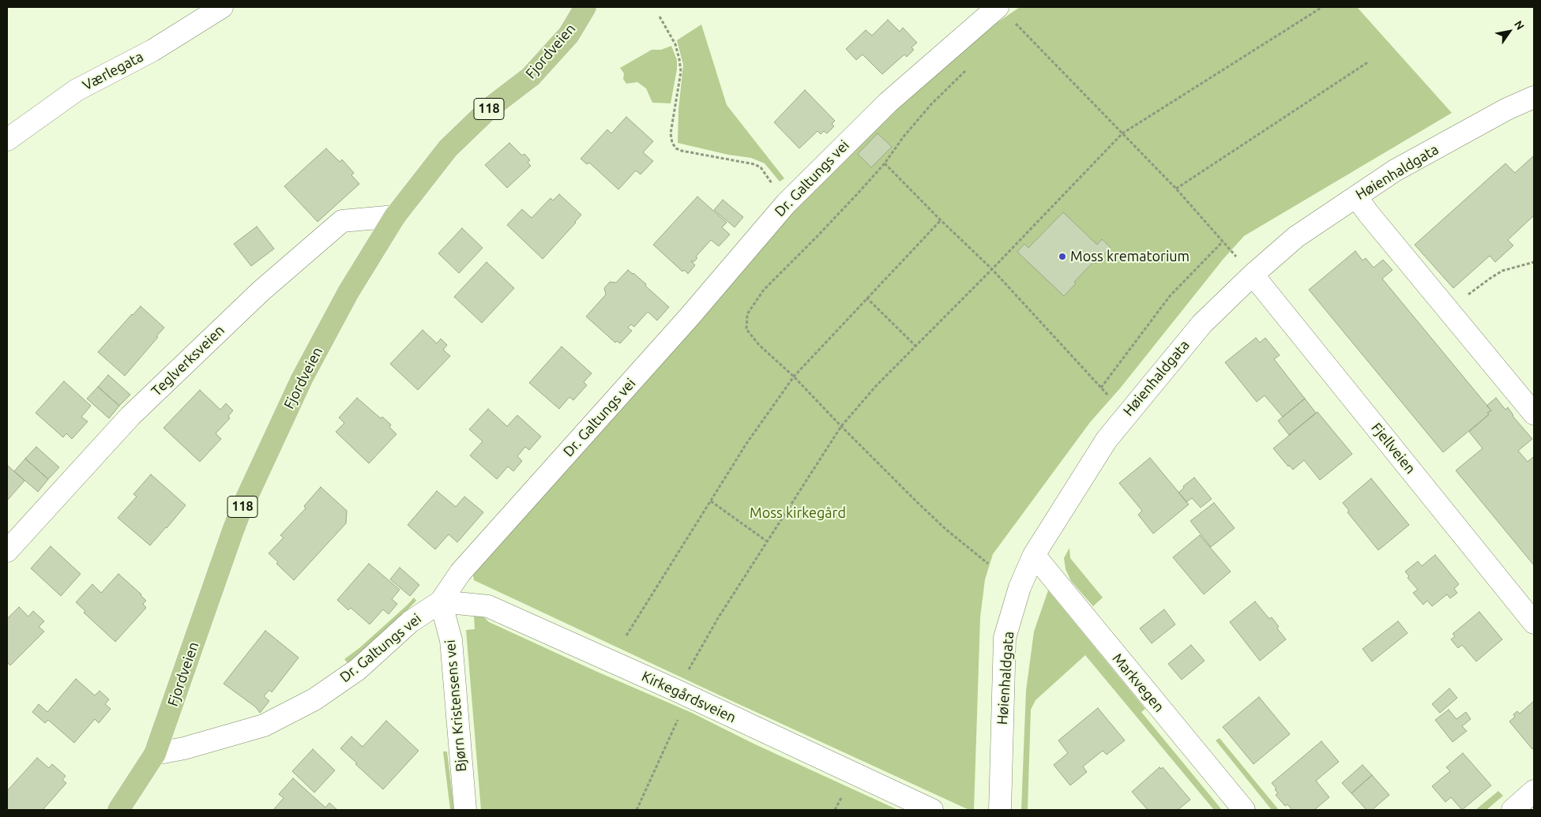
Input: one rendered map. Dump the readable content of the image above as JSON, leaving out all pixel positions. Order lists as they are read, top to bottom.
{
  "streets": {
    "main road": ["Fjordveien", "118"],
    "street": [
      "Værlegata",
      "Høienhaldgata",
      "Dr. Galtungs vei",
      "Teglverksveien",
      "Fjellveien",
      "Markvegen",
      "Kirkegårdsveien",
      "Bjørn Kristensens vei"
    ]
  },
  "crossings": [
    ["Fjordveien", "Dr. Galtungs vei"],
    ["Fjordveien", "Teglverksveien"],
    ["Høienhaldgata", "Fjellveien"],
    ["Høienhaldgata", "Markvegen"],
    ["Dr. Galtungs vei", "Kirkegårdsveien"],
    ["Dr. Galtungs vei", "Bjørn Kristensens vei"],
    ["Kirkegårdsveien", "Bjørn Kristensens vei"]
  ],
  "parks": ["Moss kirkegård"],
  "places": ["Moss krematorium"],
  "north": "top right"
}
